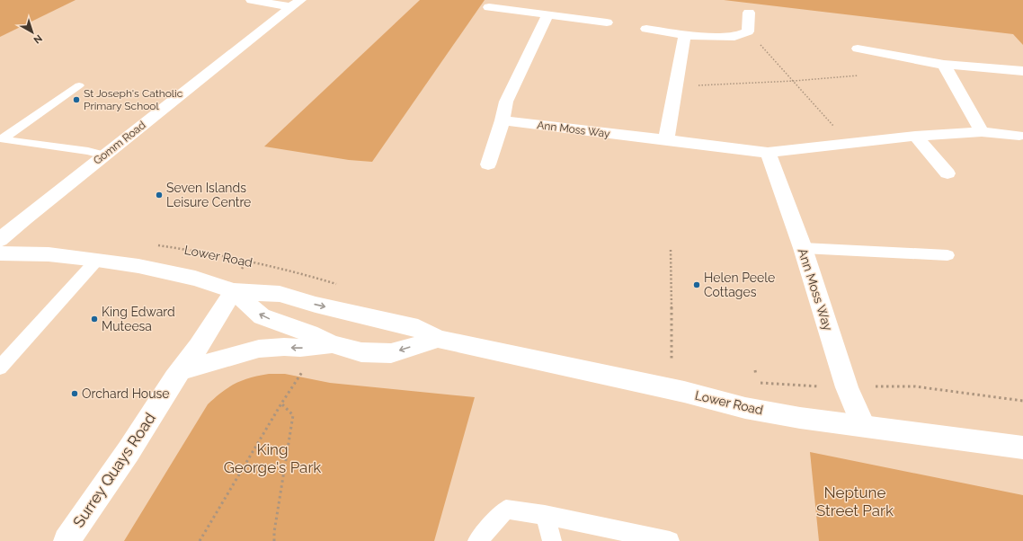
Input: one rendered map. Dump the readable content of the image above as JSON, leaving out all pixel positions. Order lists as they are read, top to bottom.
{
  "streets": {
    "street": [
      "Ann Moss Way",
      "Gomm Road",
      "Lower Road",
      "Surrey Quays Road"
    ]
  },
  "crossings": [
    ["Ann Moss Way", "Lower Road"],
    ["Lower Road", "Surrey Quays Road"]
  ],
  "parks": ["King George's Park", "Neptune Street Park"],
  "places": [
    "St Joseph's Catholic Primary School",
    "Seven Islands Leisure Centre",
    "Helen Peele Cottages",
    "King Edward Muteesa",
    "Orchard House"
  ],
  "north": "bottom right"
}
